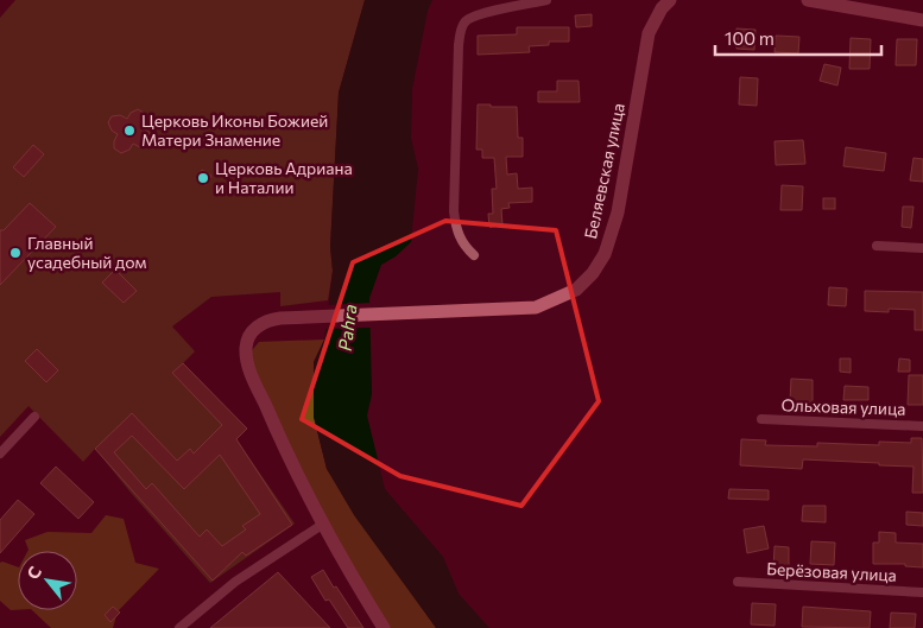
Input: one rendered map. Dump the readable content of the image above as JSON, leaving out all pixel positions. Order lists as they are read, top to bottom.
{
  "streets": {
    "main road": ["Беляевская улица"],
    "street": ["Ольховая улица", "Берёзовая улица"]
  },
  "water": ["Pahra"],
  "places": ["Церковь Иконы Божией Матери Знамение", "Церковь Адриана и Наталии", "Главный усадебный дом"],
  "scale_bar": "100 m",
  "north": "top left"
}
